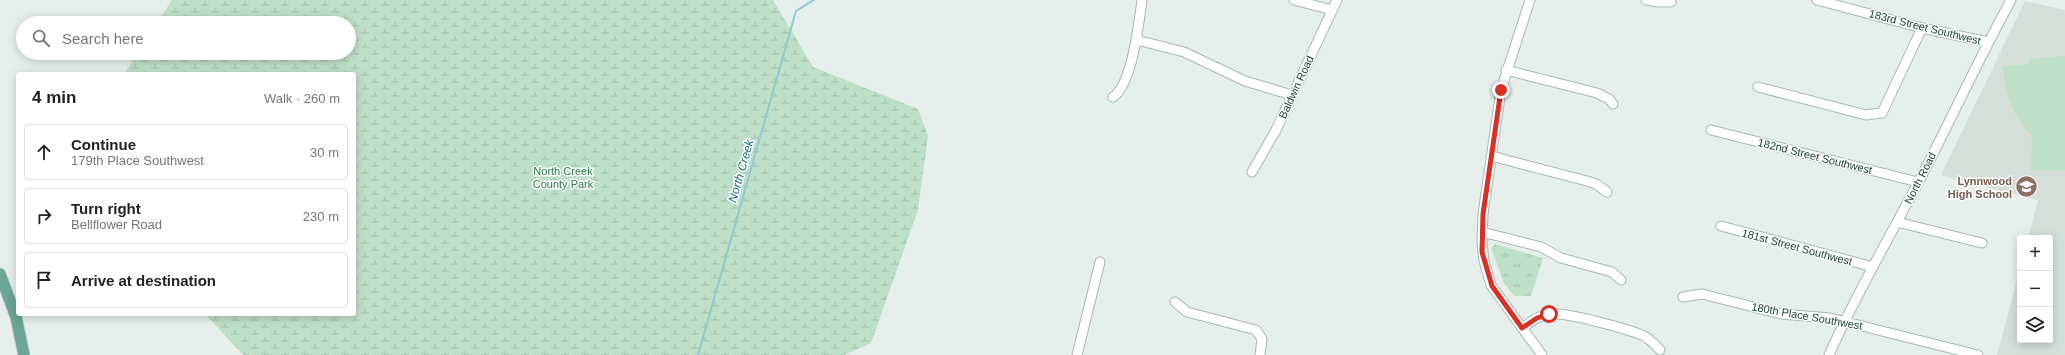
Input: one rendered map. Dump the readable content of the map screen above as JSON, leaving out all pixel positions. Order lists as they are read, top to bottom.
{
  "streets": {
    "street": [
      "183rd Street Southwest",
      "Baldwin Road",
      "182nd Street Southwest",
      "North Road",
      "181st Street Southwest",
      "180th Place Southwest"
    ]
  },
  "crossings": [
    ["183rd Street Southwest", "North Road"],
    ["182nd Street Southwest", "North Road"],
    ["North Road", "181st Street Southwest"],
    ["North Road", "180th Place Southwest"]
  ],
  "water": ["North Creek"],
  "parks": ["North Creek County Park"],
  "places": {
    "school or university": ["Lynnwood High School"]
  },
  "page": {
    "search": "Search here",
    "heading": ["4 min", "Walk · 260 m"],
    "list": [
      ["Continue", "179th Place Southwest", "30 m"],
      ["Turn right", "Bellflower Road", "230 m"],
      "Arrive at destination"
    ],
    "map_buttons": ["+", "−"]
  }
}
